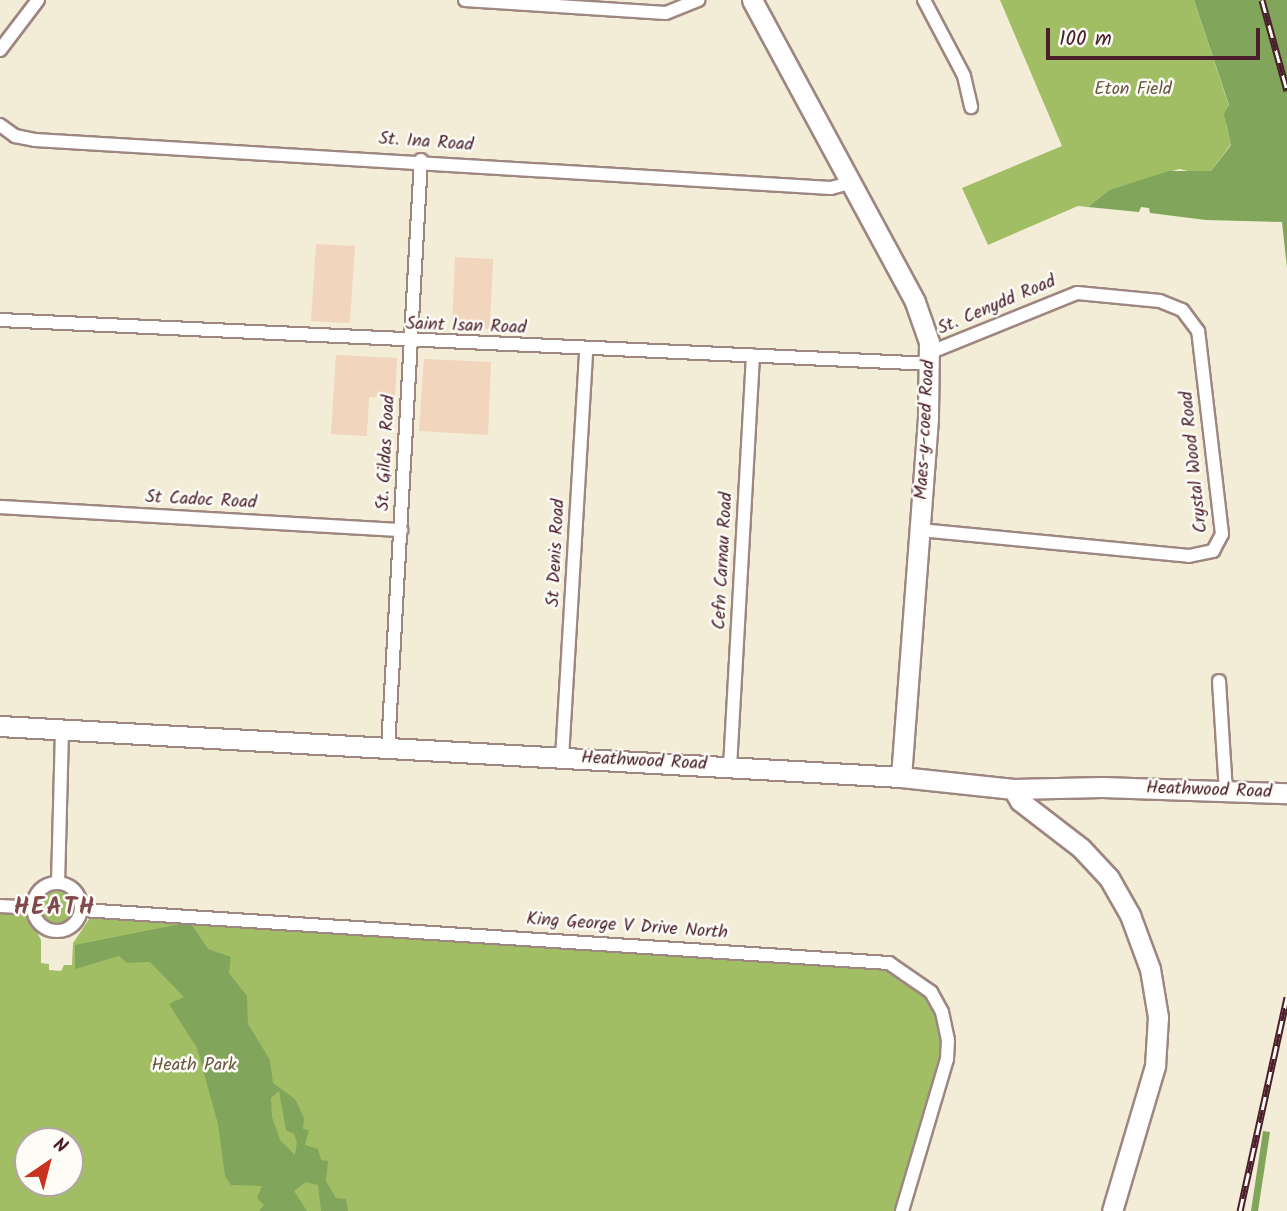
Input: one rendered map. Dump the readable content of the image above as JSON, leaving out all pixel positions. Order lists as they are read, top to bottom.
{
  "streets": {
    "street": [
      "St. Ina Road",
      "St. Cenydd Road",
      "Saint Isan Road",
      "Maes-y-coed Road",
      "St. Gildas Road",
      "Crystal Wood Road",
      "St Cadoc Road",
      "St Denis Road",
      "Cefn Carnau Road",
      "Heathwood Road",
      "King George V Drive North"
    ]
  },
  "crossings": [
    ["St. Ina Road", "Maes-y-coed Road"],
    ["St. Ina Road", "St. Gildas Road"],
    ["St. Cenydd Road", "Saint Isan Road"],
    ["St. Cenydd Road", "Maes-y-coed Road"],
    ["St. Cenydd Road", "Crystal Wood Road"],
    ["Saint Isan Road", "Maes-y-coed Road"],
    ["Saint Isan Road", "St. Gildas Road"],
    ["Saint Isan Road", "St Denis Road"],
    ["Saint Isan Road", "Cefn Carnau Road"],
    ["Maes-y-coed Road", "Crystal Wood Road"],
    ["Maes-y-coed Road", "Heathwood Road"],
    ["St. Gildas Road", "St Cadoc Road"],
    ["St. Gildas Road", "Heathwood Road"],
    ["St Denis Road", "Heathwood Road"],
    ["Cefn Carnau Road", "Heathwood Road"]
  ],
  "districts": ["HEATH"],
  "parks": ["Eton Field", "Heath Park"],
  "scale_bar": "100 m",
  "north": "top right"
}
